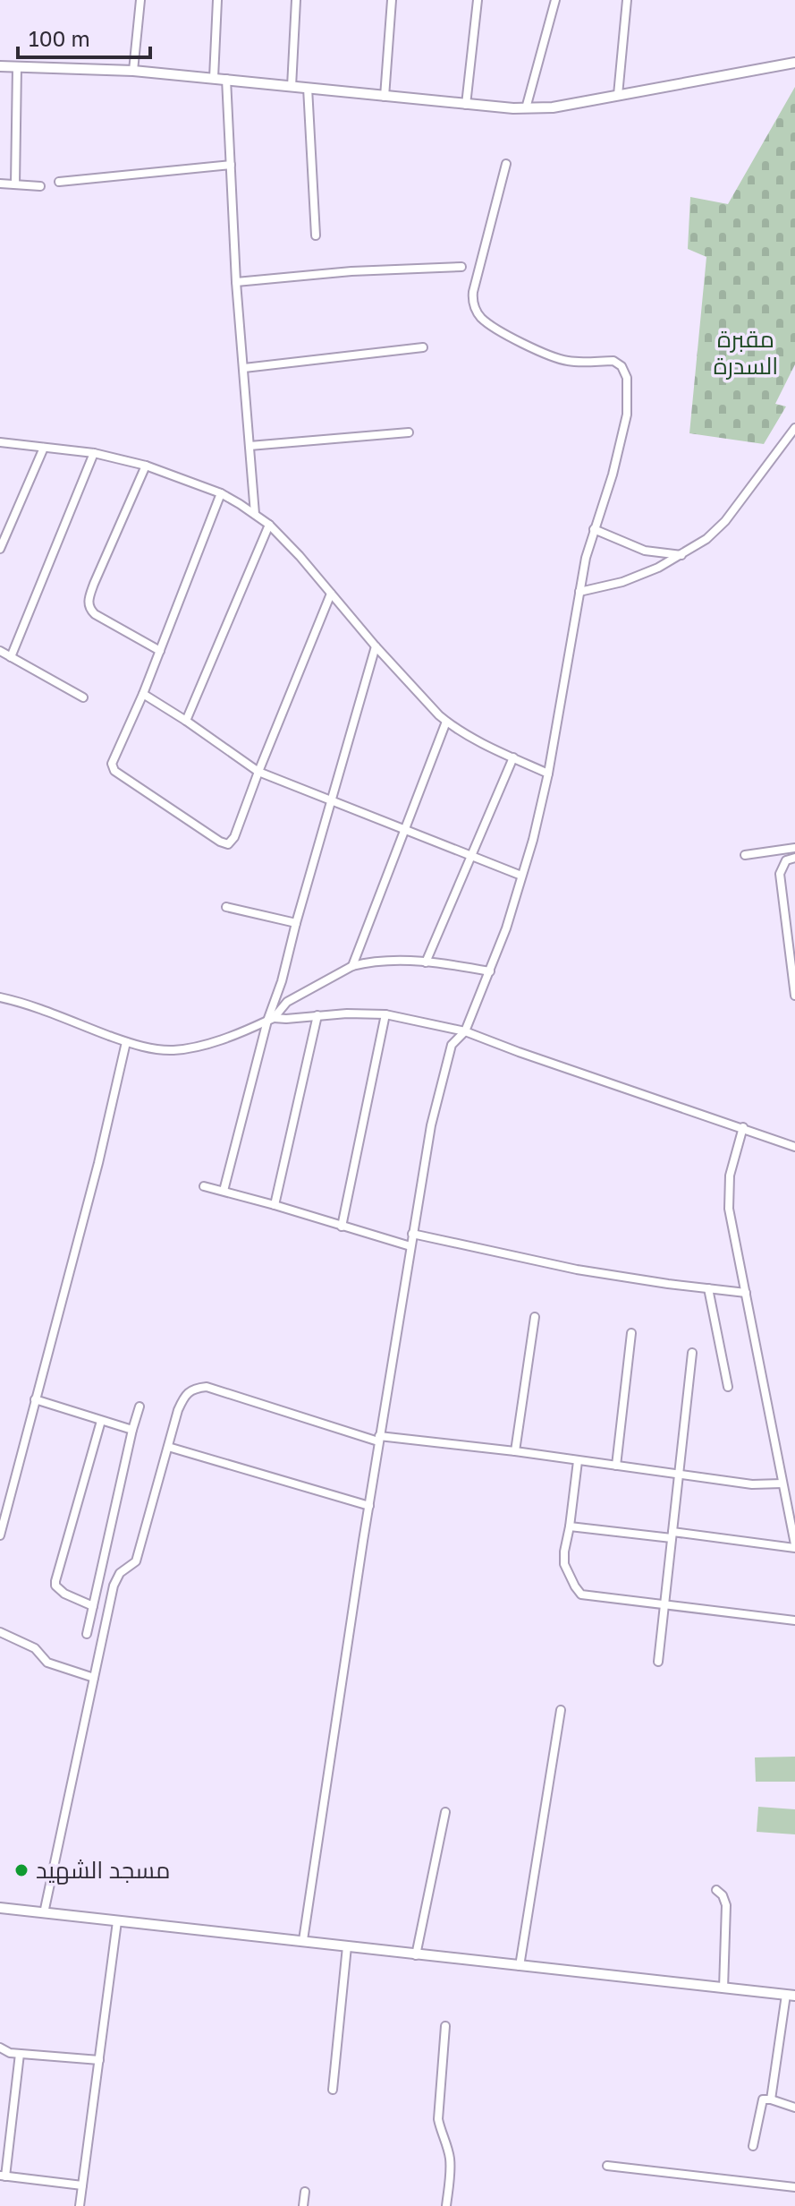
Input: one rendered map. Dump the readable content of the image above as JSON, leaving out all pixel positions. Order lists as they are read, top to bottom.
{
  "parks": ["مقبرة السدرة"],
  "places": ["مسجد الشهيد"],
  "scale_bar": "100 m"
}
